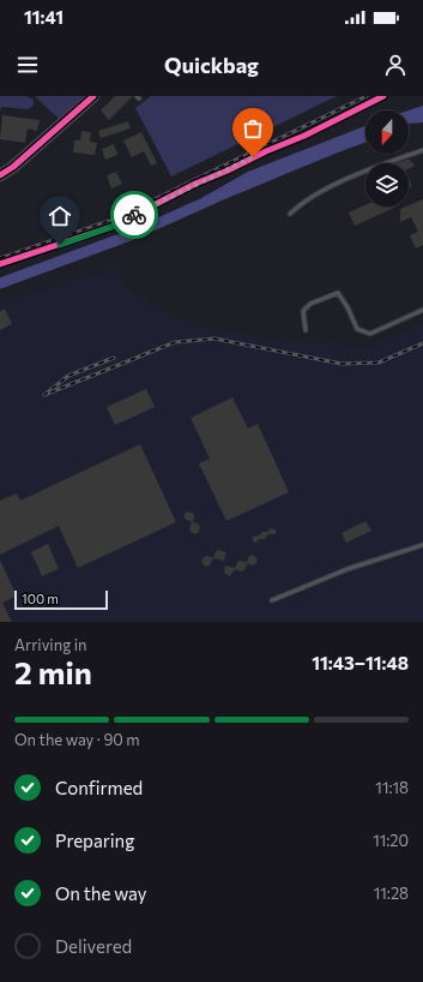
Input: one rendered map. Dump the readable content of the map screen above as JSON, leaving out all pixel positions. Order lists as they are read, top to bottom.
{
  "scale_bar": "100 m",
  "north": "bottom",
  "page": {
    "status": "11:41",
    "header": "Quickbag",
    "scale": "100 m",
    "heading": ["2 min", "Arriving in", "11:43–11:48"],
    "bar": "On the way · 90 m",
    "list": [
      ["Confirmed", "11:18"],
      ["Preparing", "11:20"],
      ["On the way", "11:28"],
      "Delivered"
    ]
  }
}
